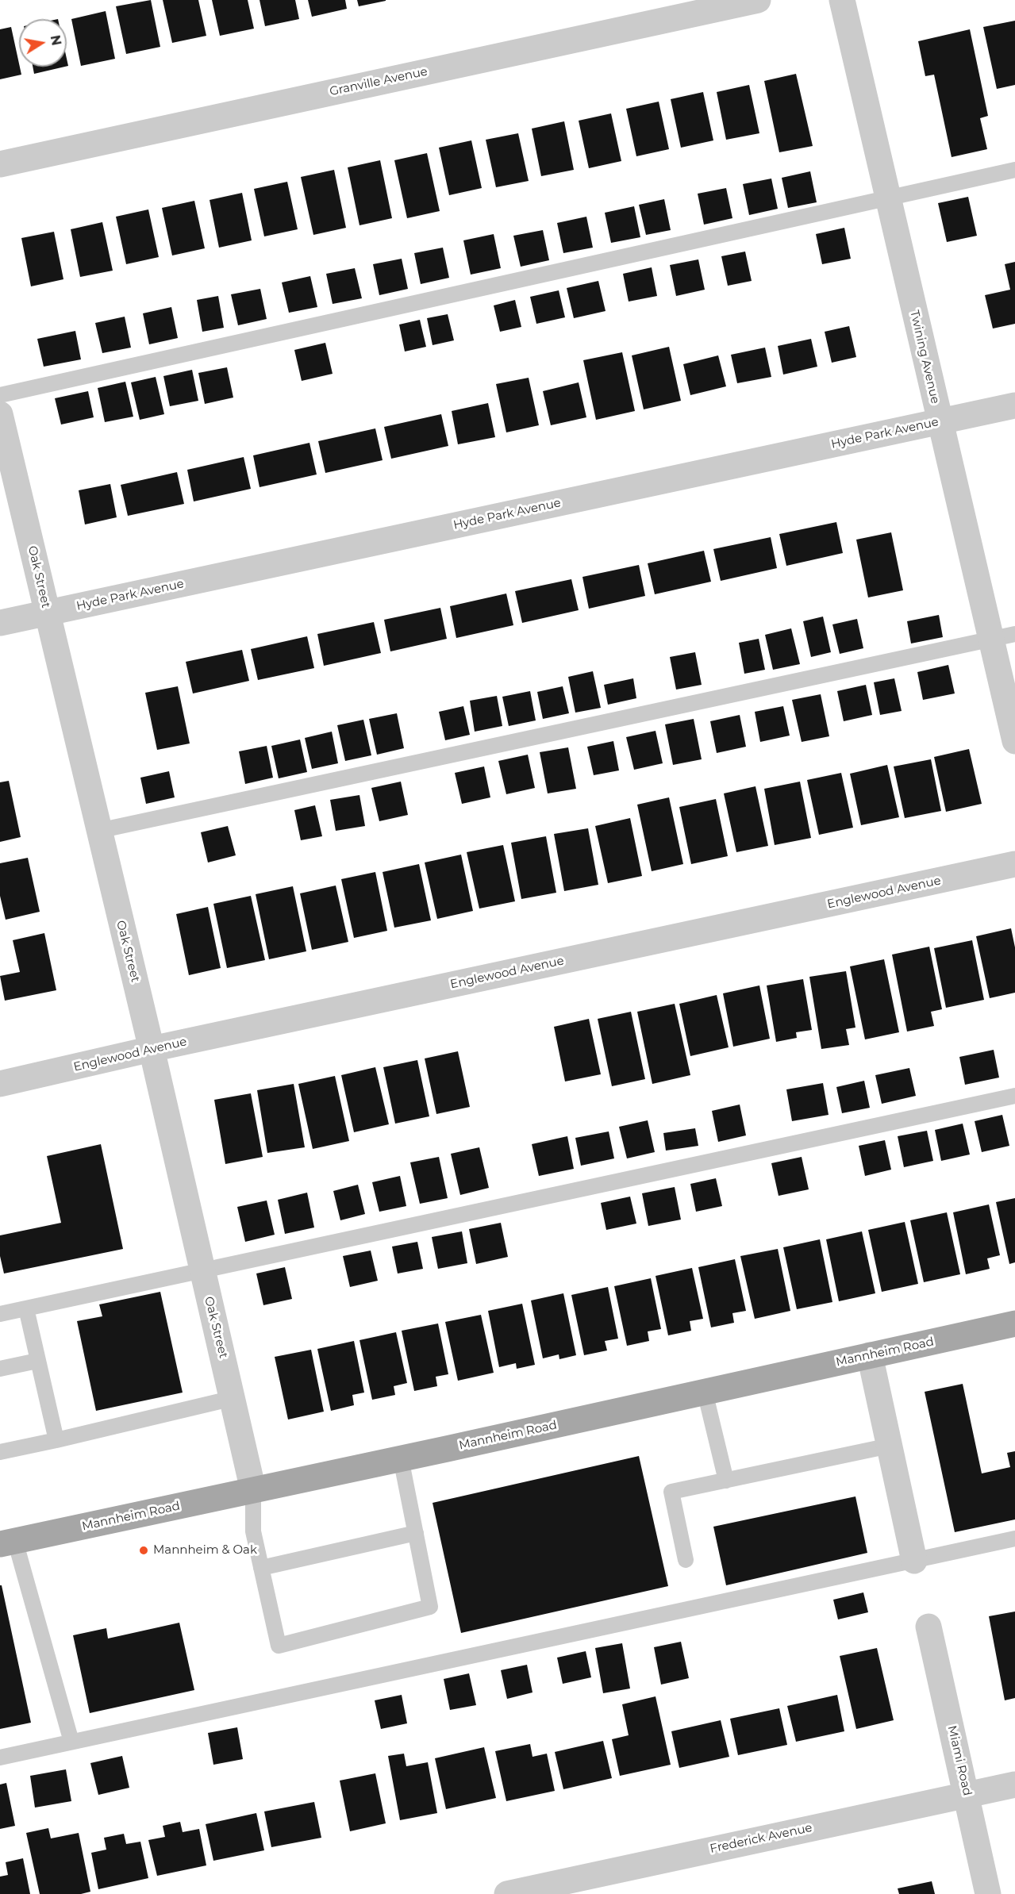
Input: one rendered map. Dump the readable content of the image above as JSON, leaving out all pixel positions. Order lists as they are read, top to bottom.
{
  "streets": {
    "main road": ["Mannheim Road"],
    "street": [
      "Granville Avenue",
      "Twining Avenue",
      "Hyde Park Avenue",
      "Oak Street",
      "Englewood Avenue",
      "Miami Road",
      "Frederick Avenue"
    ]
  },
  "crossings": [
    ["Twining Avenue", "Hyde Park Avenue"],
    ["Hyde Park Avenue", "Oak Street"],
    ["Oak Street", "Englewood Avenue"],
    ["Oak Street", "Mannheim Road"],
    ["Miami Road", "Frederick Avenue"]
  ],
  "places": ["Mannheim & Oak"],
  "north": "right"
}
